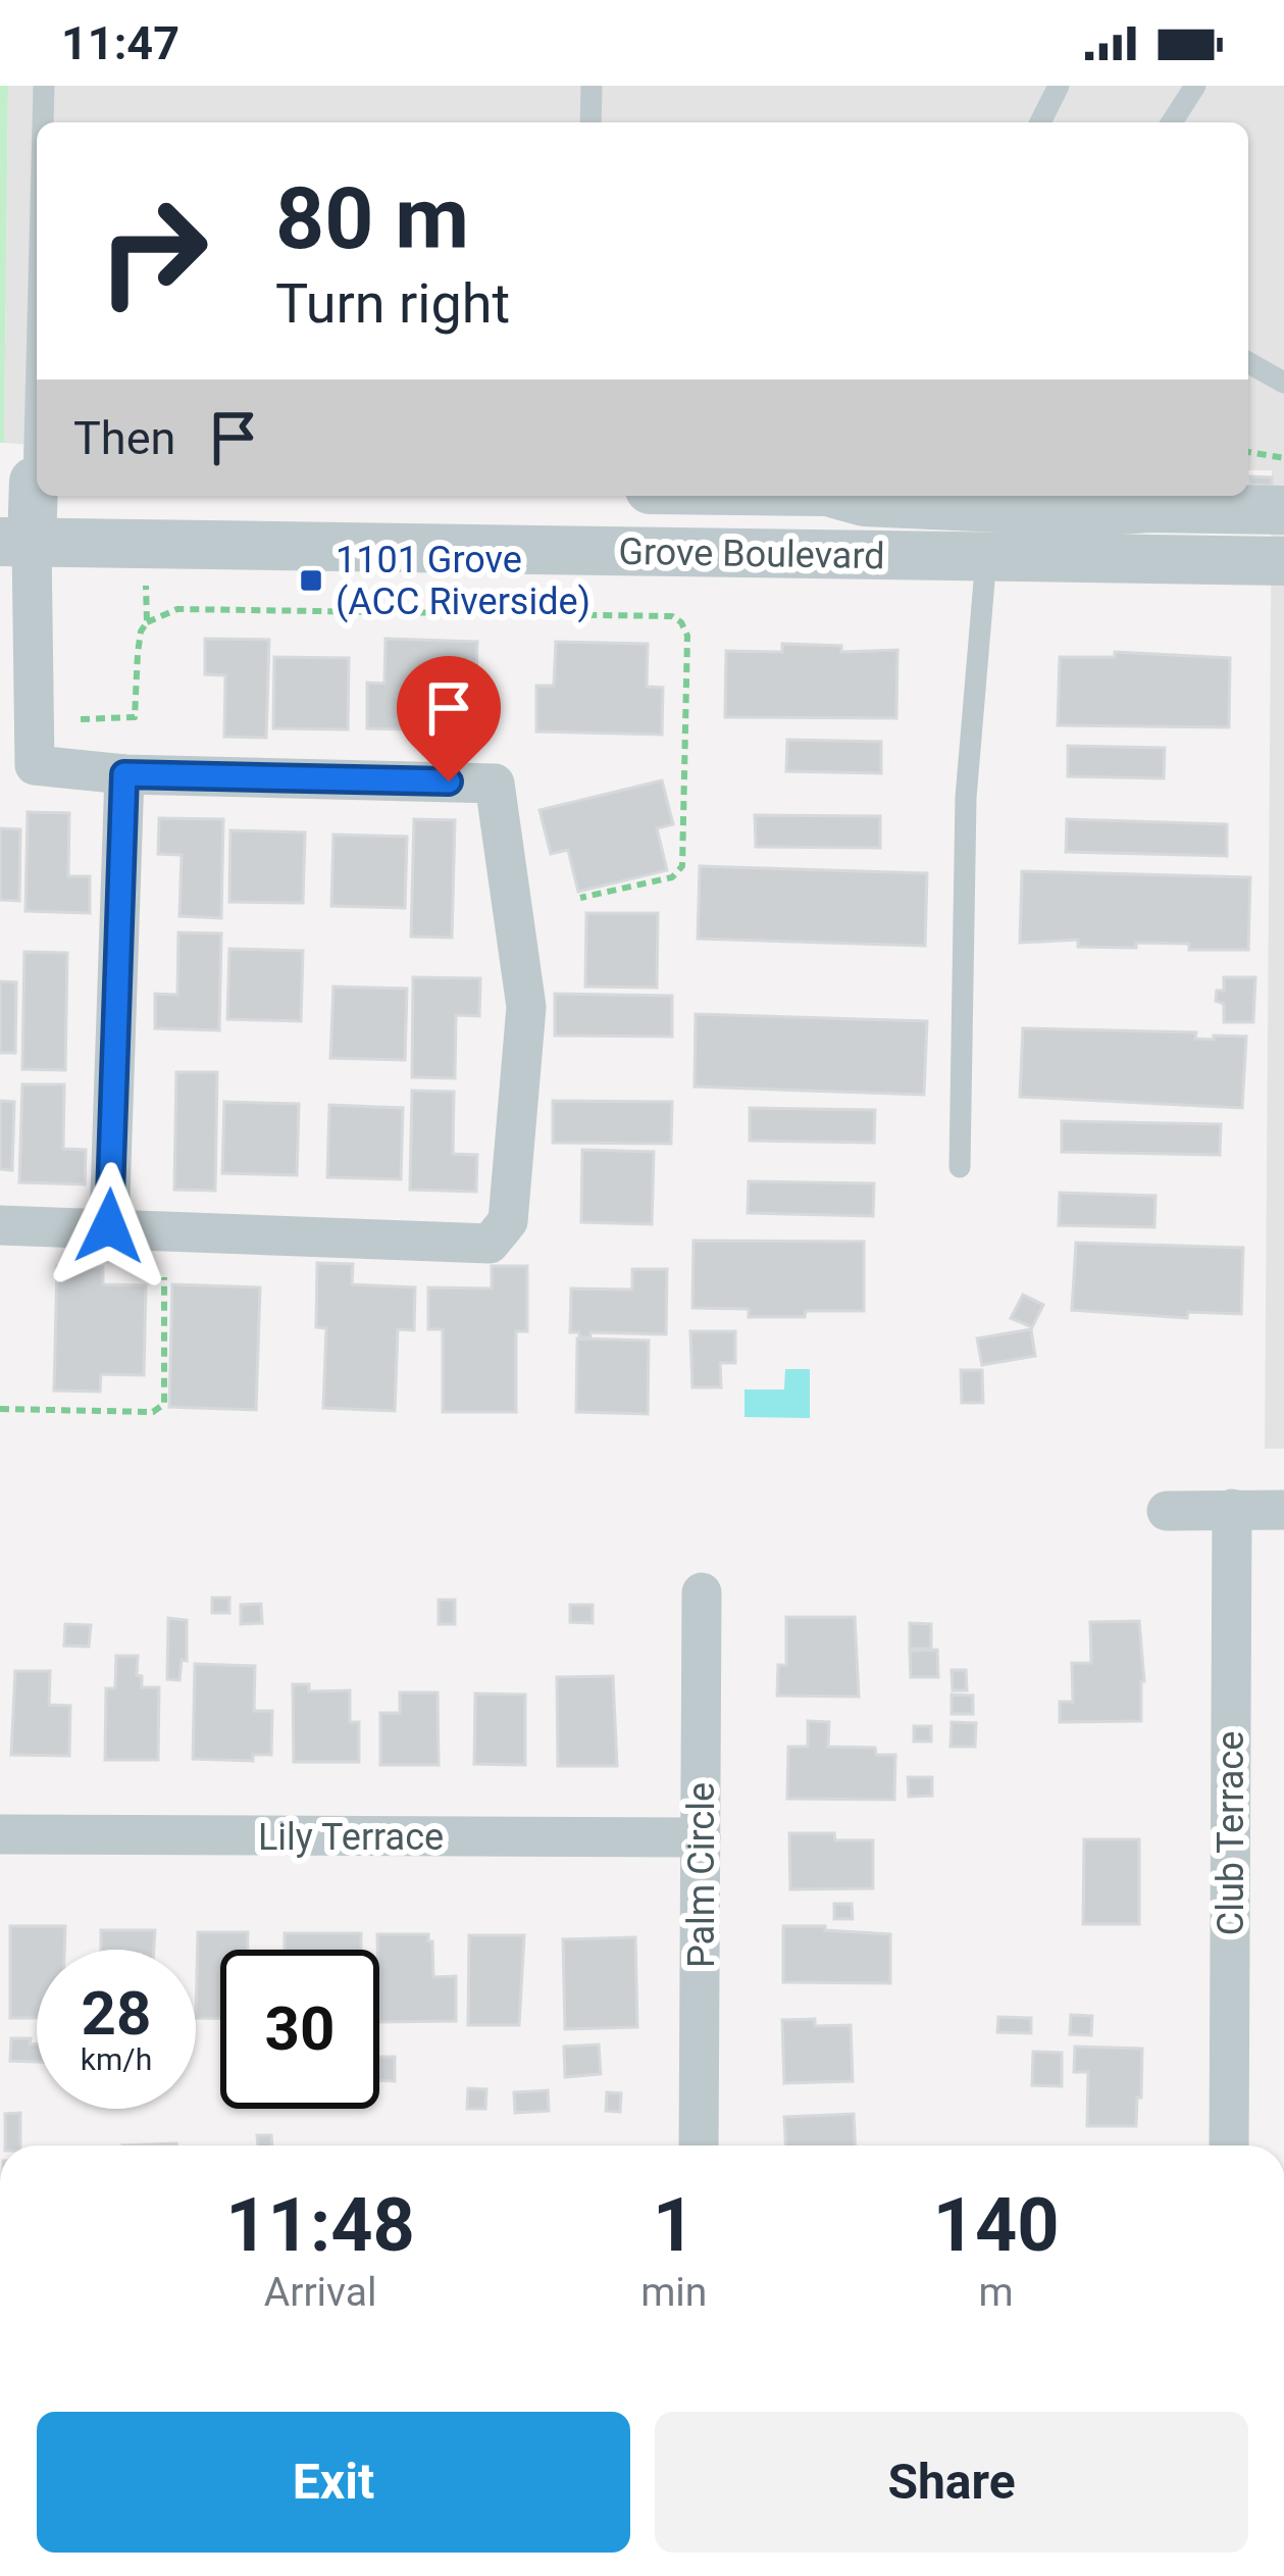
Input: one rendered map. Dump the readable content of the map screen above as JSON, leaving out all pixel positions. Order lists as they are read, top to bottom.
{
  "streets": {
    "street": [
      "Grove Boulevard",
      "Club Terrace",
      "Lily Terrace",
      "Palm Circle"
    ]
  },
  "crossings": [
    ["Lily Terrace", "Palm Circle"]
  ],
  "places": {
    "transit": ["1101 Grove (ACC Riverside)"]
  },
  "page": {
    "status": "11:47",
    "turn": ["80 m", "Turn right"],
    "then": "Then",
    "speed": "28 km/h",
    "limit": "30",
    "eta": [
      "11:48",
      "Arrival",
      "1",
      "min",
      "140",
      "m"
    ],
    "buttons": ["Exit", "Share"]
  }
}
